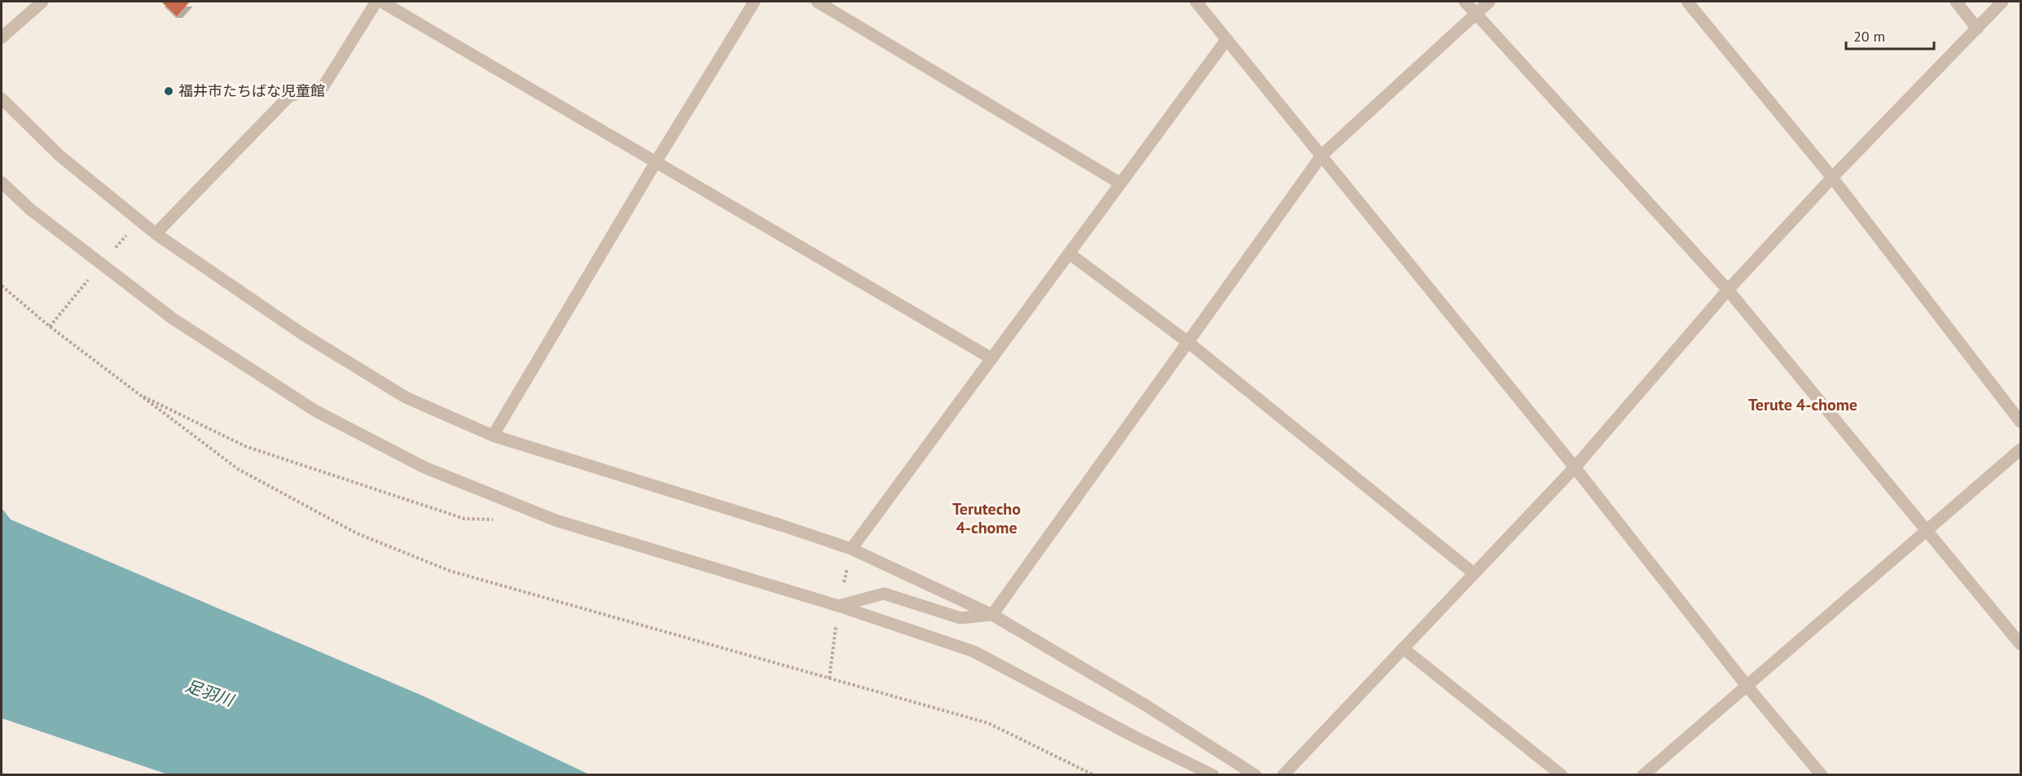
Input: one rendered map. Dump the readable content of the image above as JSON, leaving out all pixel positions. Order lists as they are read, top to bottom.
{
  "districts": ["Terute 4-chome", "Terutecho 4-chome"],
  "water": ["足羽川"],
  "places": ["福井市たちばな児童館"],
  "scale_bar": "20 m"
}
